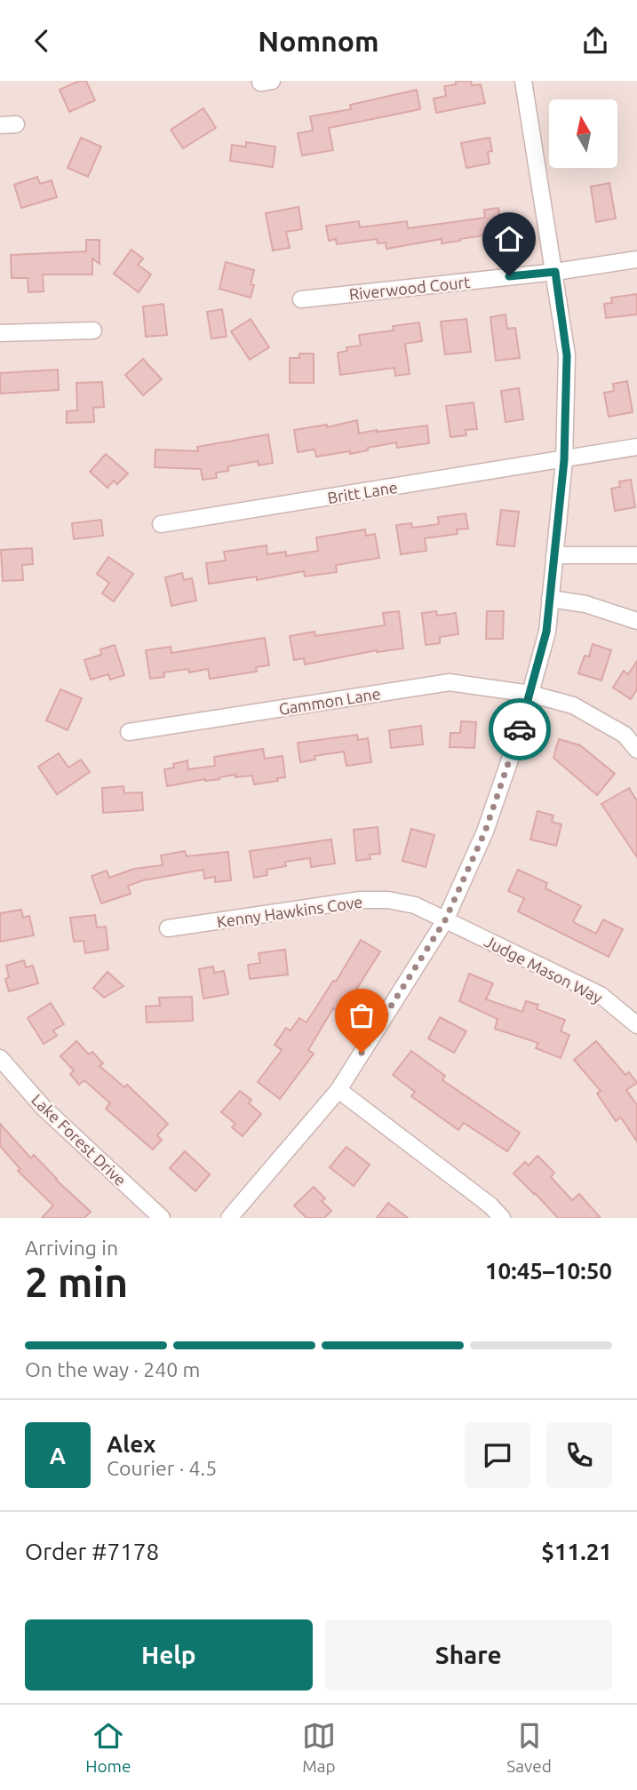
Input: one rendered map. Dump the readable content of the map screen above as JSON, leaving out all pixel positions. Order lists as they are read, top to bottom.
{
  "streets": {
    "street": [
      "Riverwood Court",
      "Britt Lane",
      "Gammon Lane",
      "Kenny Hawkins Cove",
      "Judge Mason Way",
      "Lake Forest Drive"
    ]
  },
  "crossings": [
    ["Kenny Hawkins Cove", "Judge Mason Way"]
  ],
  "north": "top",
  "page": {
    "header": "Nomnom",
    "heading": ["2 min", "Arriving in", "10:45–10:50"],
    "panel": [
      "Alex",
      "Courier · 4.5",
      "Order #7178",
      "$11.21"
    ],
    "bar": "On the way · 240 m",
    "round": "A",
    "buttons": ["Help", "Share"],
    "tabs": ["Home", "Map", "Saved"]
  }
}
